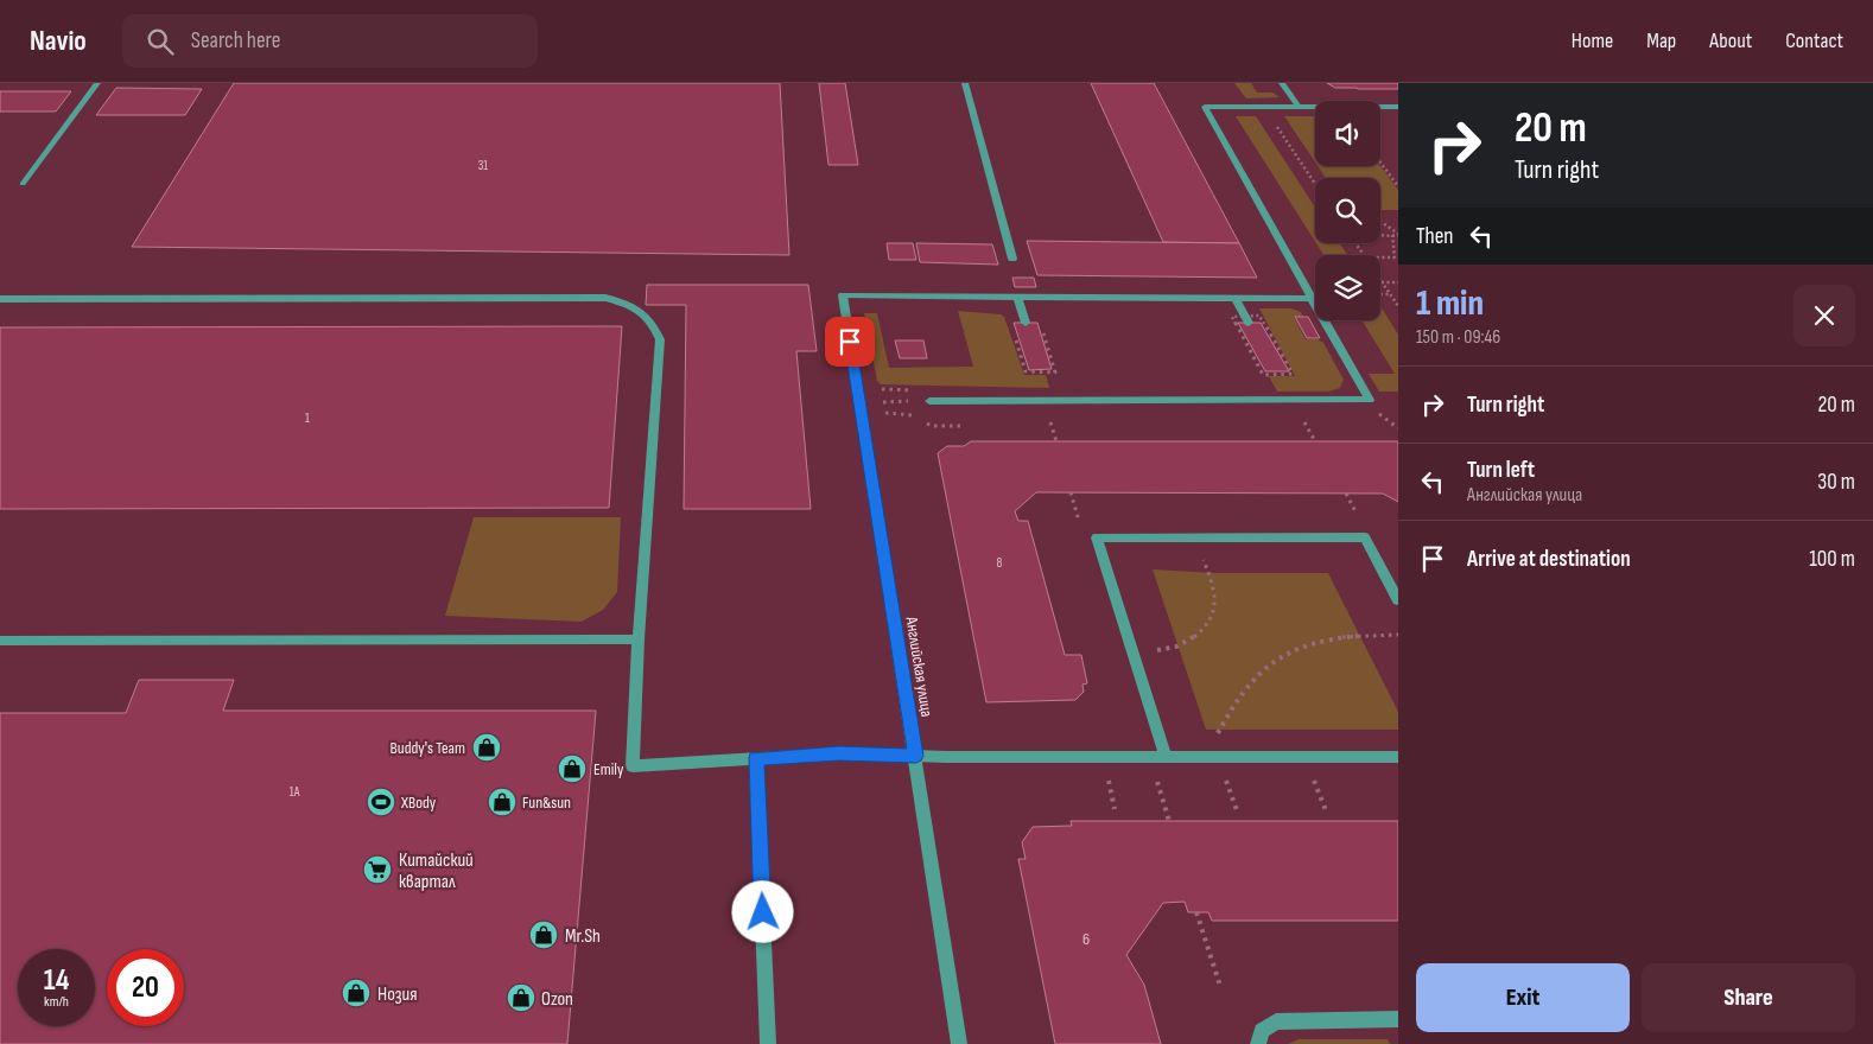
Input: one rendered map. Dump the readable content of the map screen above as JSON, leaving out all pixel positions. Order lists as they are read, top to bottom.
{
  "streets": {
    "street": ["Английская улица"]
  },
  "places": {
    "shop": [
      "Buddy's Team",
      "Emily",
      "Fun&sun",
      "Mr.Sh",
      "Нозия",
      "Ozon"
    ],
    "sports": ["XBody"],
    "supermarket": ["Китайский квартал"]
  },
  "house_numbers": [
    "31",
    "1",
    "8",
    "1А",
    "6"
  ],
  "page": {
    "header": "Navio",
    "search": "Search here",
    "nav": [
      "Home",
      "Map",
      "About",
      "Contact"
    ],
    "turn": ["20 m", "Turn right"],
    "then": "Then",
    "heading": ["1 min", "150 m · 09:46"],
    "list": [
      {
        "name": "Turn right",
        "value": "20 m"
      },
      {
        "name": "Turn left",
        "note": "Английская улица",
        "value": "30 m"
      },
      {
        "name": "Arrive at destination",
        "value": "100 m"
      }
    ],
    "speed": "14 km/h",
    "limit": "20",
    "buttons": ["Exit", "Share"]
  }
}
